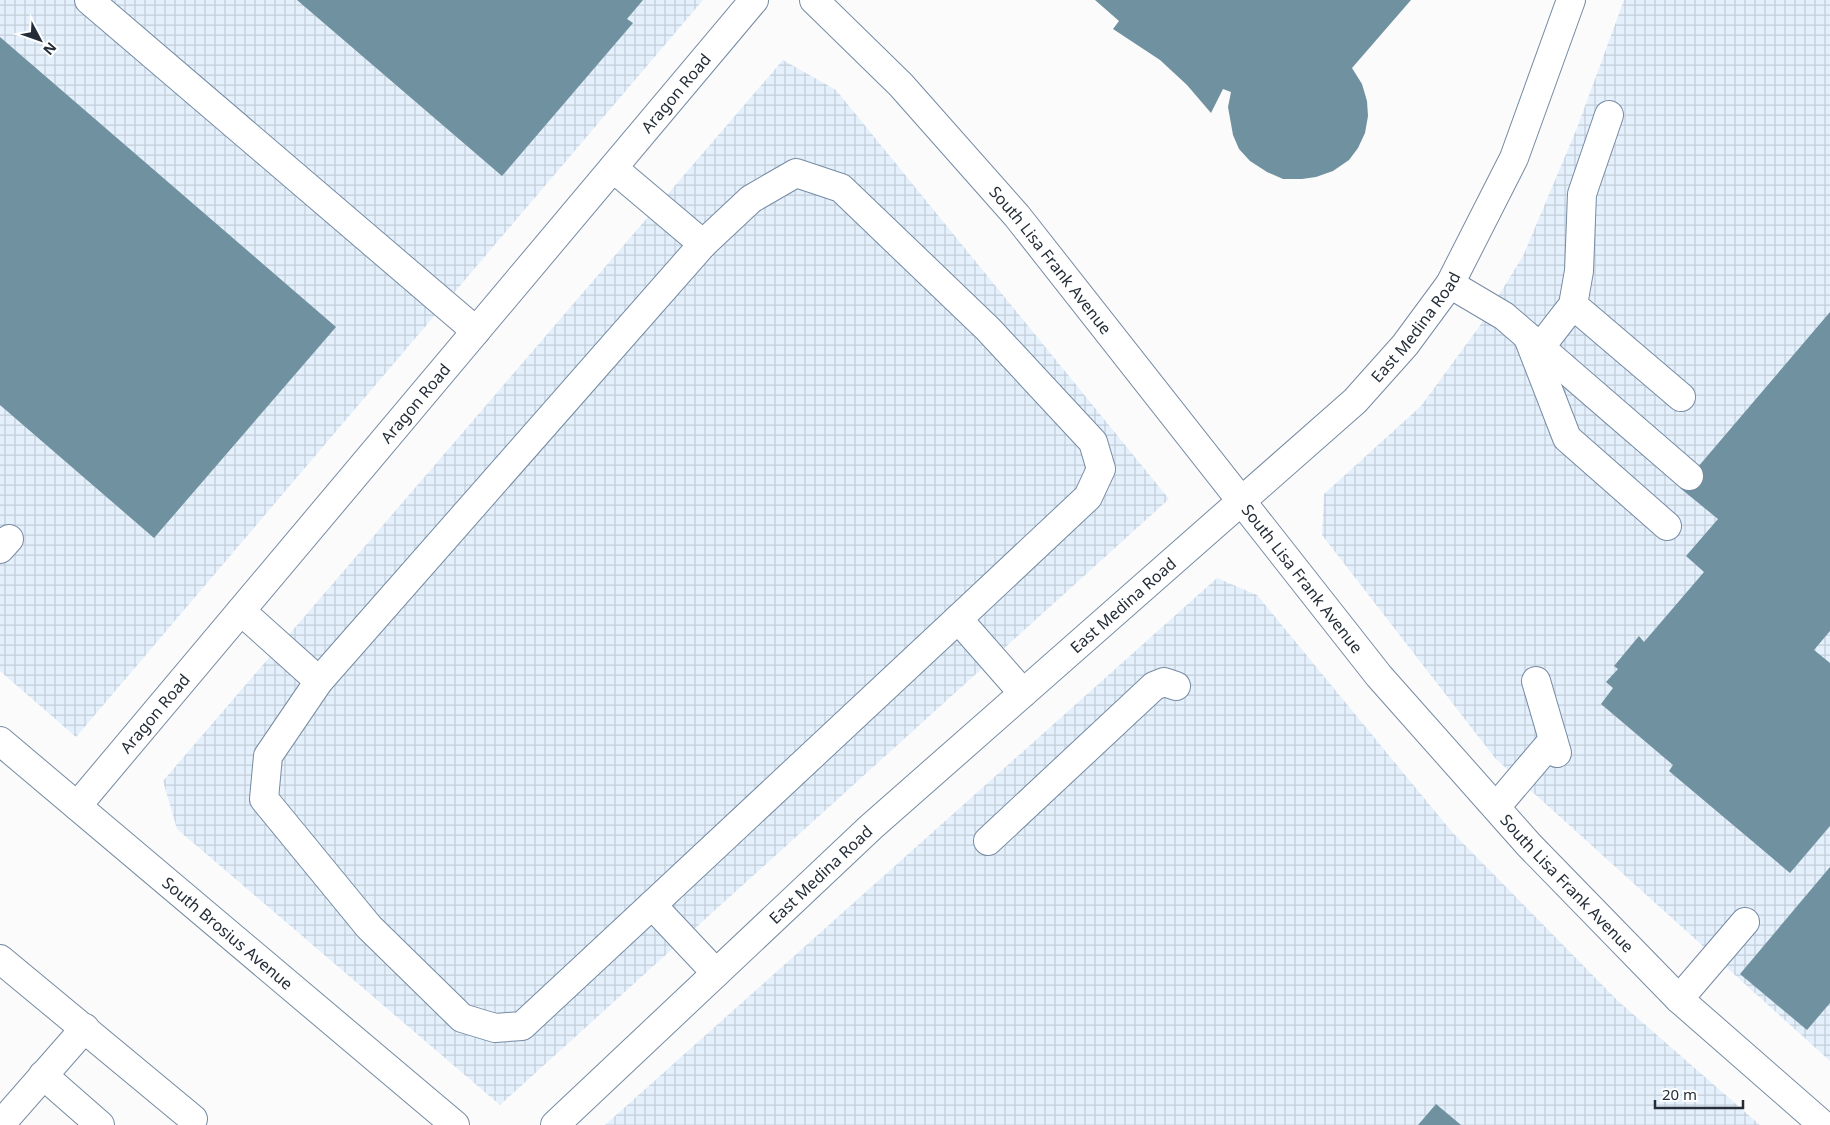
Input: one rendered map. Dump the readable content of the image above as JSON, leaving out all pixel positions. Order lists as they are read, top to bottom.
{
  "streets": {
    "street": [
      "Aragon Road",
      "South Lisa Frank Avenue",
      "East Medina Road",
      "South Brosius Avenue"
    ]
  },
  "crossings": [
    ["Aragon Road", "South Brosius Avenue"],
    ["South Lisa Frank Avenue", "East Medina Road"]
  ],
  "scale_bar": "20 m",
  "north": "bottom right"
}
